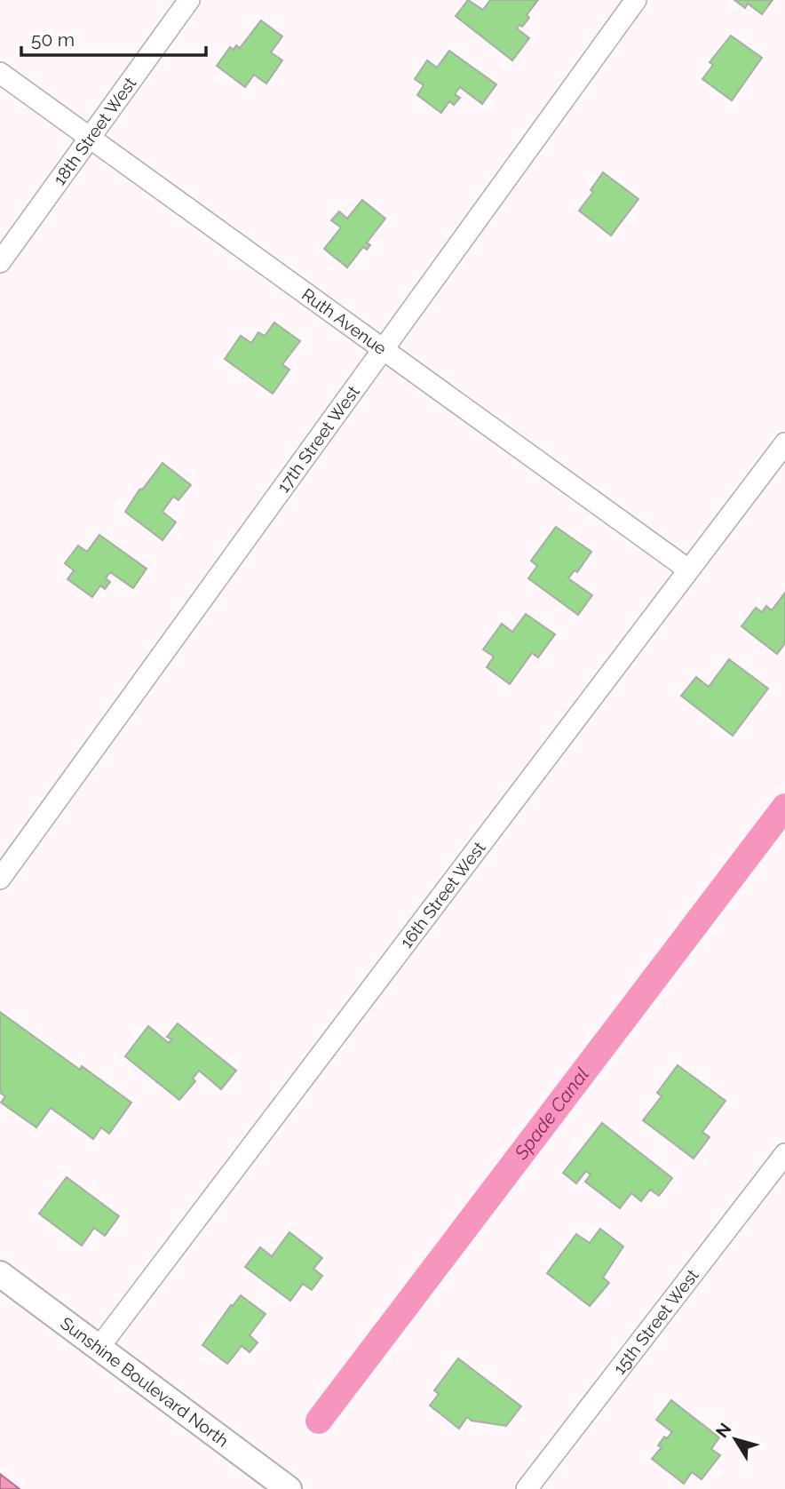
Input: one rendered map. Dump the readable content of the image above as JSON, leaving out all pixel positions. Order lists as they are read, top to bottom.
{
  "streets": {
    "street": [
      "18th Street West",
      "Ruth Avenue",
      "17th Street West",
      "16th Street West",
      "15th Street West",
      "Sunshine Boulevard North"
    ]
  },
  "crossings": [
    ["18th Street West", "Ruth Avenue"],
    ["Ruth Avenue", "17th Street West"],
    ["Ruth Avenue", "16th Street West"],
    ["16th Street West", "Sunshine Boulevard North"]
  ],
  "water": ["Spade Canal"],
  "scale_bar": "50 m",
  "north": "top left"
}
